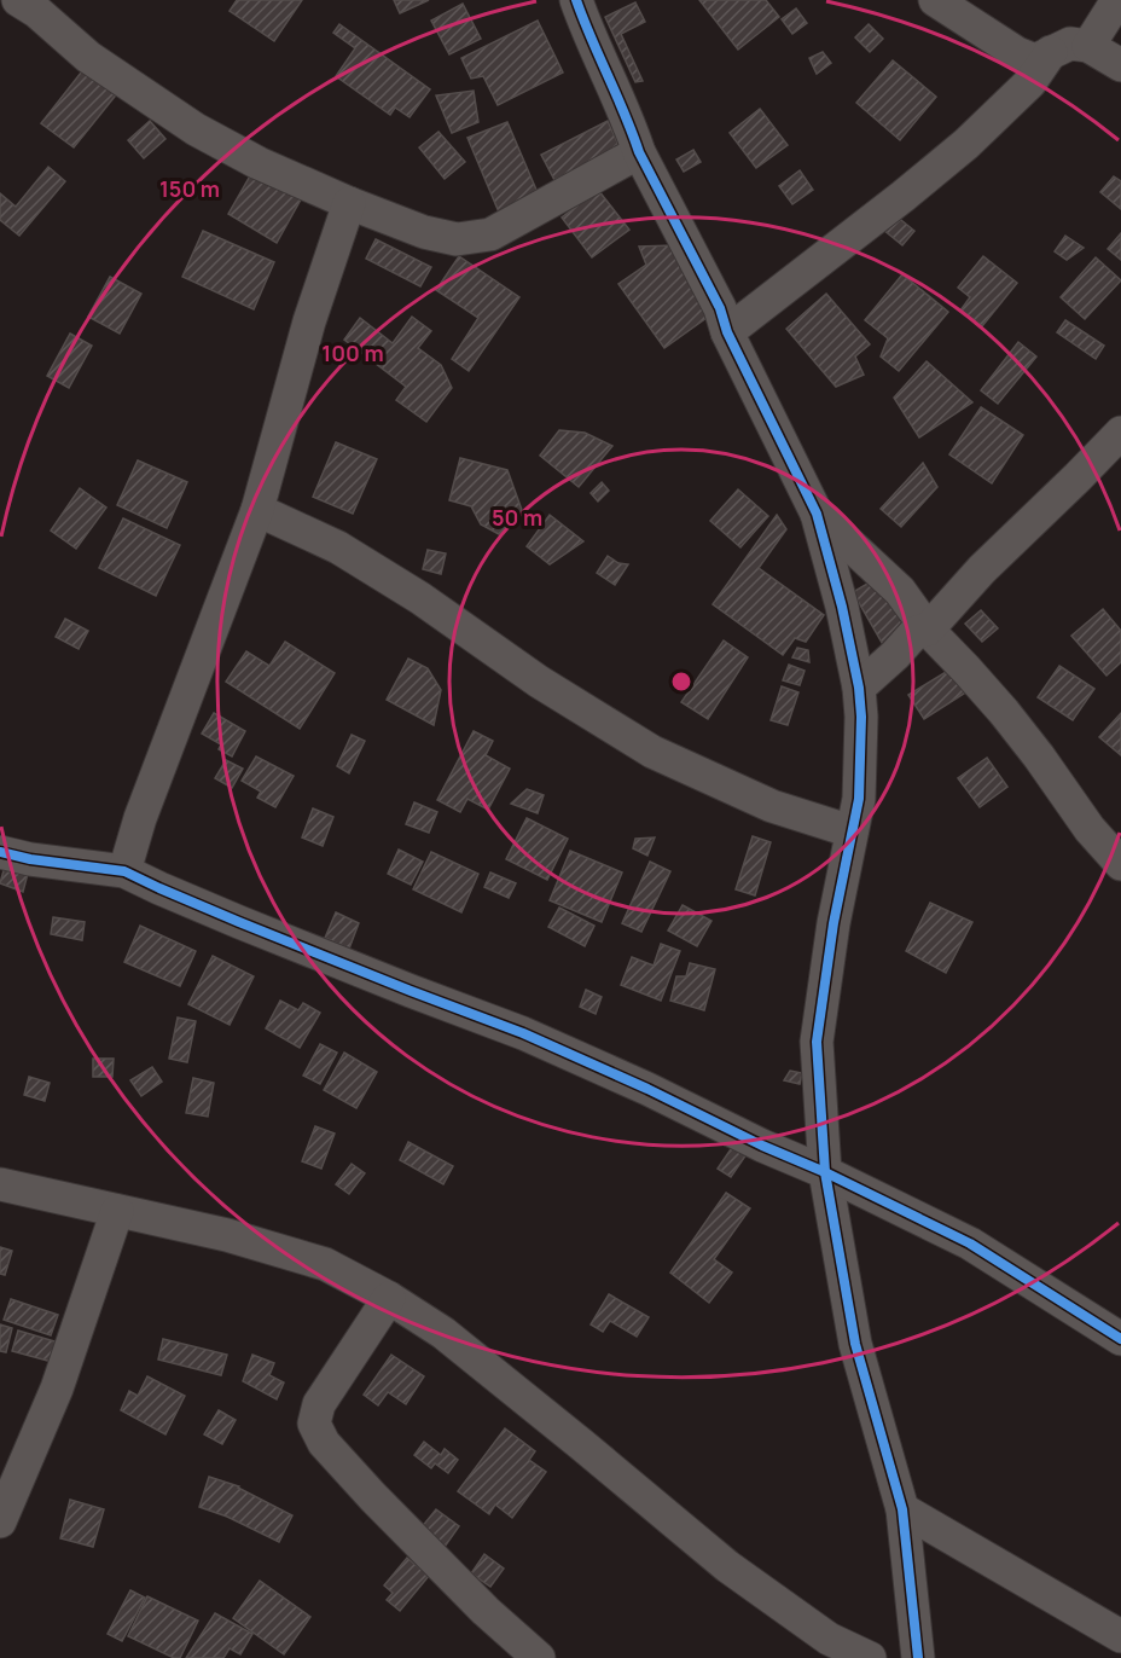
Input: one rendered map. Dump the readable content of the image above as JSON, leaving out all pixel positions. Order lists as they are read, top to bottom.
{
  "rings": ["150 m", "100 m", "50 m"]
}
